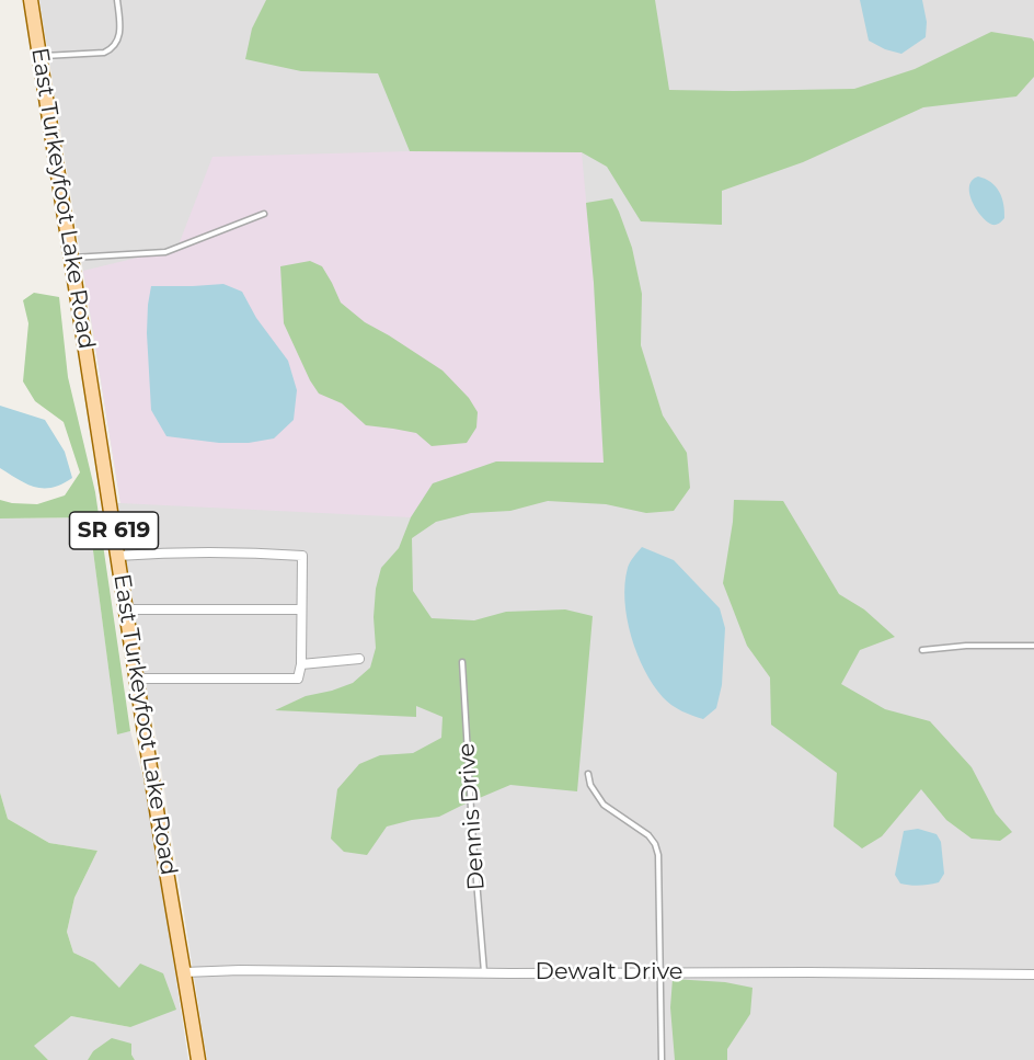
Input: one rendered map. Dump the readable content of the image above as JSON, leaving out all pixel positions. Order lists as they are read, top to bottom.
{
  "streets": {
    "main road": ["East Turkeyfoot Lake Road", "SR 619"],
    "street": ["Dewalt Drive"],
    "lane": ["Dennis Drive"]
  },
  "crossings": [
    ["East Turkeyfoot Lake Road", "Dewalt Drive"],
    ["Dennis Drive", "Dewalt Drive"]
  ]
}
